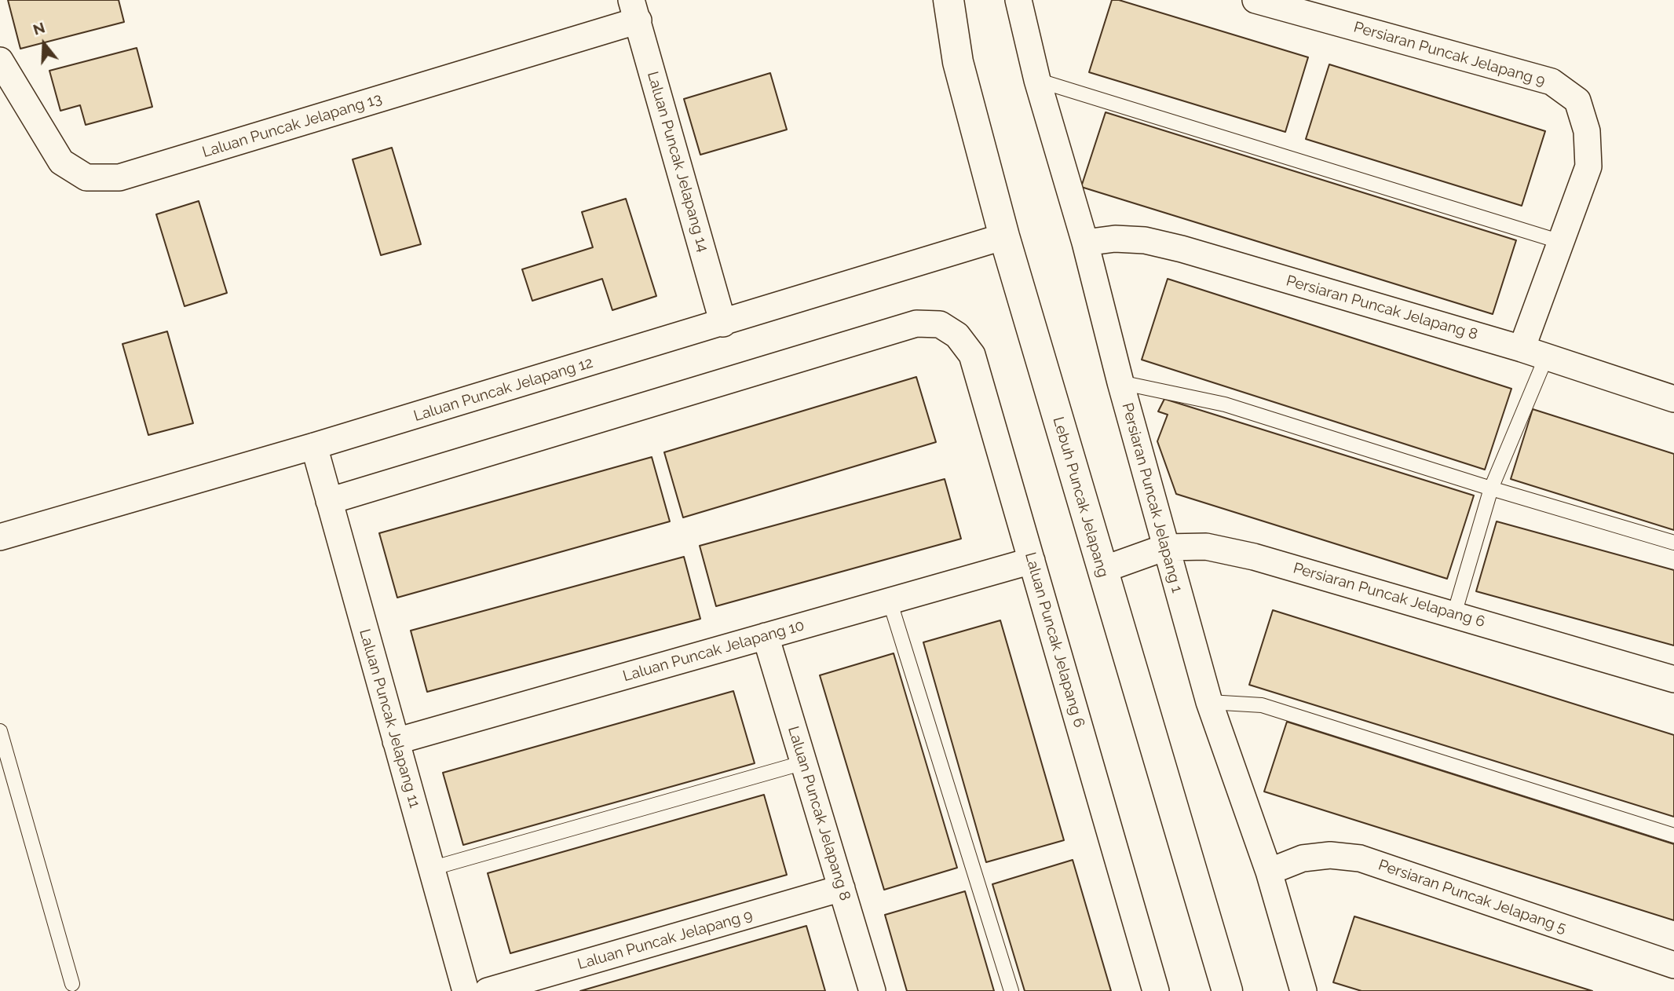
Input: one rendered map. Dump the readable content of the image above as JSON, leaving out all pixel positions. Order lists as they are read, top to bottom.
{
  "streets": {
    "street": [
      "Persiaran Puncak Jelapang 9",
      "Laluan Puncak Jelapang 13",
      "Laluan Puncak Jelapang 14",
      "Persiaran Puncak Jelapang 8",
      "Laluan Puncak Jelapang 12",
      "Lebuh Puncak Jelapang",
      "Persiaran Puncak Jelapang 1",
      "Persiaran Puncak Jelapang 6",
      "Laluan Puncak Jelapang 6",
      "Laluan Puncak Jelapang 10",
      "Laluan Puncak Jelapang 11",
      "Laluan Puncak Jelapang 8",
      "Persiaran Puncak Jelapang 5",
      "Laluan Puncak Jelapang 9"
    ]
  },
  "crossings": [
    ["Persiaran Puncak Jelapang 9", "Persiaran Puncak Jelapang 8"],
    ["Laluan Puncak Jelapang 13", "Laluan Puncak Jelapang 14"],
    ["Laluan Puncak Jelapang 14", "Laluan Puncak Jelapang 12"],
    ["Persiaran Puncak Jelapang 8", "Persiaran Puncak Jelapang 1"],
    ["Laluan Puncak Jelapang 12", "Lebuh Puncak Jelapang"],
    ["Laluan Puncak Jelapang 12", "Laluan Puncak Jelapang 11"],
    ["Lebuh Puncak Jelapang", "Persiaran Puncak Jelapang 6"],
    ["Persiaran Puncak Jelapang 1", "Persiaran Puncak Jelapang 6"],
    ["Persiaran Puncak Jelapang 1", "Persiaran Puncak Jelapang 5"],
    ["Laluan Puncak Jelapang 6", "Laluan Puncak Jelapang 10"],
    ["Laluan Puncak Jelapang 6", "Laluan Puncak Jelapang 11"],
    ["Laluan Puncak Jelapang 10", "Laluan Puncak Jelapang 11"],
    ["Laluan Puncak Jelapang 10", "Laluan Puncak Jelapang 8"],
    ["Laluan Puncak Jelapang 8", "Laluan Puncak Jelapang 9"]
  ],
  "north": "top"
}
